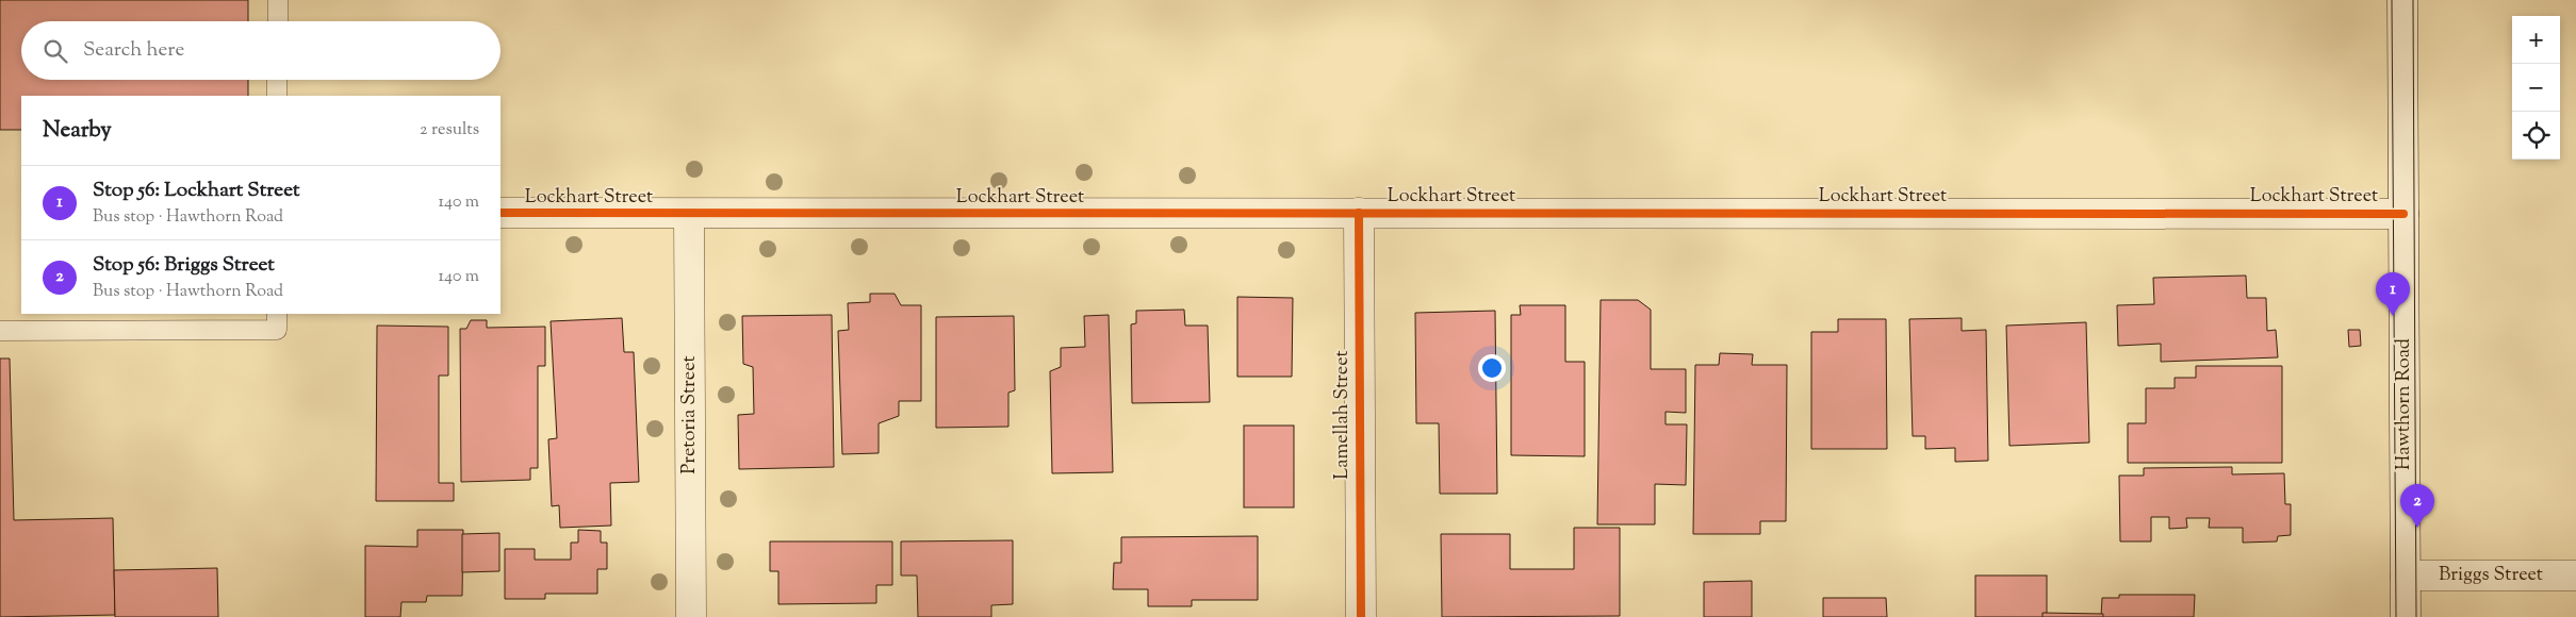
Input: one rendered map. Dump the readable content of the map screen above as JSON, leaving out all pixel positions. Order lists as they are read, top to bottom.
{
  "streets": {
    "street": [
      "Lockhart Street",
      "Hawthorn Road",
      "Pretoria Street",
      "Lamellah Street",
      "Briggs Street"
    ]
  },
  "crossings": [
    ["Lockhart Street", "Hawthorn Road"],
    ["Lockhart Street", "Pretoria Street"],
    ["Lockhart Street", "Lamellah Street"],
    ["Hawthorn Road", "Briggs Street"]
  ],
  "page": {
    "map_buttons": ["+", "−"],
    "search": "Search here",
    "heading": ["Nearby", "2 results"],
    "list": [
      {
        "mark": "1",
        "name": "Stop 56: Lockhart Street",
        "note": "Bus stop · Hawthorn Road",
        "value": "140 m"
      },
      {
        "mark": "2",
        "name": "Stop 56: Briggs Street",
        "note": "Bus stop · Hawthorn Road",
        "value": "140 m"
      }
    ],
    "pins": ["1", "2"]
  }
}
